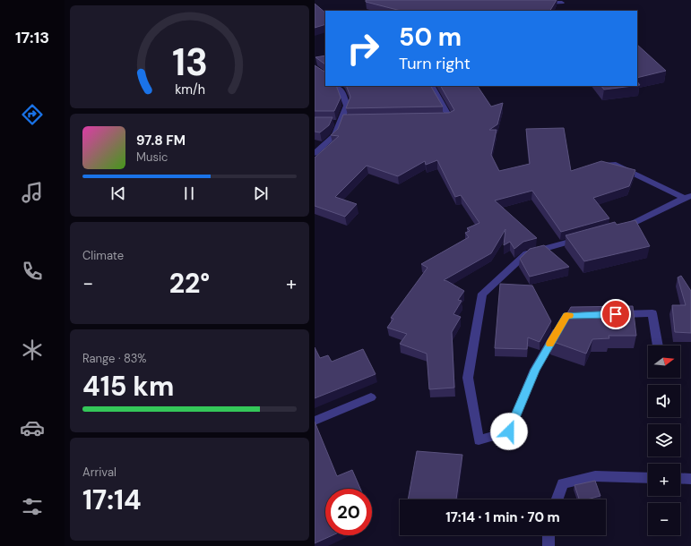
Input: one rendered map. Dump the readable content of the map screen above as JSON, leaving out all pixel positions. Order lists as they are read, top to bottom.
{
  "north": "right",
  "page": {
    "tabs": "17:13",
    "turn": ["50 m", "Turn right"],
    "song": ["97.8 FM", "Music"],
    "tile": [
      "Climate",
      ["Range · 83%", "415 km"],
      ["Arrival", "17:14"]
    ],
    "heat": ["−", "22°", "+"],
    "map_buttons": ["+", "−"],
    "limit": "20",
    "trip": "17:14 · 1 min · 70 m",
    "gauge": ["13", "km/h"]
  }
}
